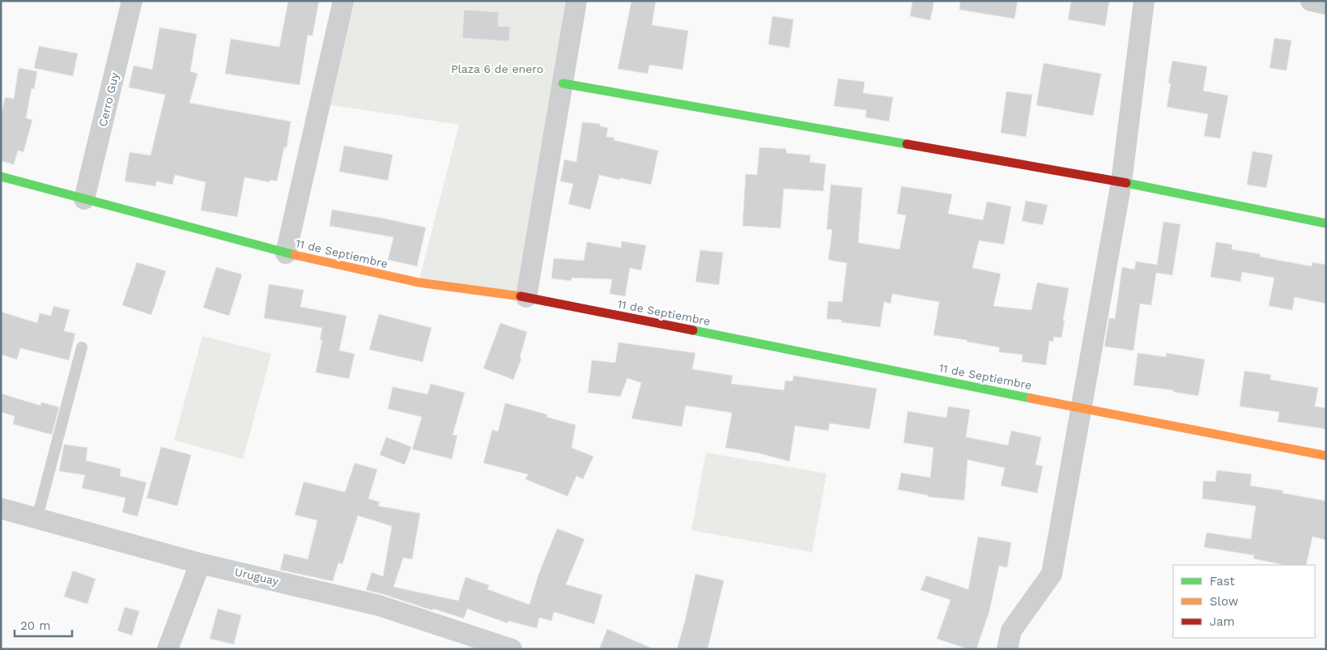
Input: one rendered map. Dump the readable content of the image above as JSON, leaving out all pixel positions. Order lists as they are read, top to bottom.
{
  "streets": {
    "main road": ["11 de Septiembre"],
    "street": ["Cerro Guy", "Uruguay"]
  },
  "crossings": [
    ["Cerro Guy", "11 de Septiembre"]
  ],
  "parks": ["Plaza 6 de enero"],
  "legend": ["Fast", "Slow", "Jam"],
  "scale_bar": "20 m"
}
